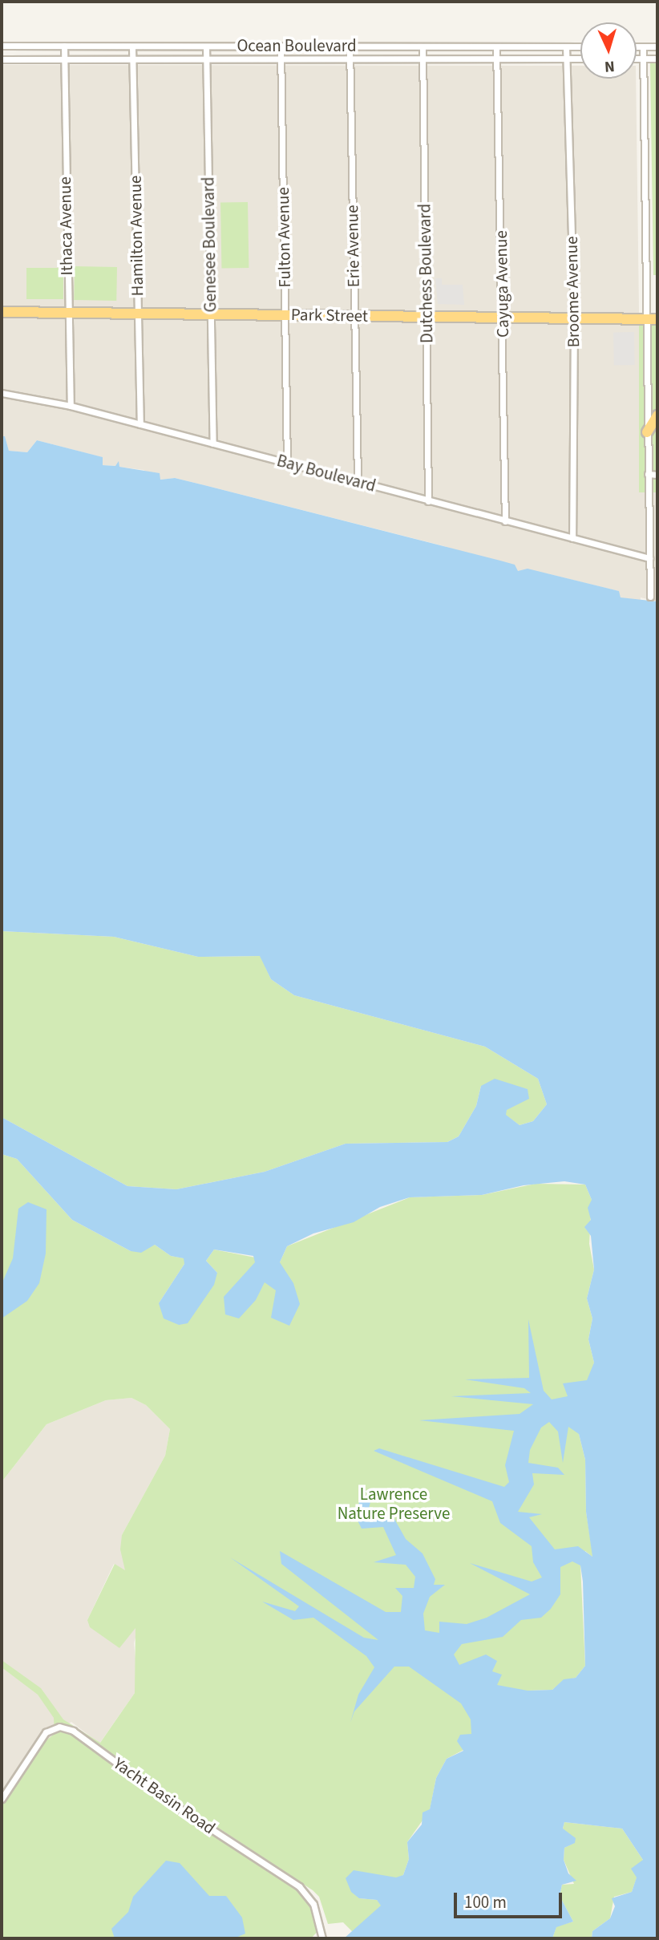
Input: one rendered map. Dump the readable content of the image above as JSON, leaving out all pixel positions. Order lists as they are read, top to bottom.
{
  "streets": {
    "highway": ["Park Street"],
    "street": [
      "Ocean Boulevard",
      "Ithaca Avenue",
      "Hamilton Avenue",
      "Fulton Avenue",
      "Genesee Boulevard",
      "Erie Avenue",
      "Dutchess Boulevard",
      "Cayuga Avenue",
      "Broome Avenue",
      "Bay Boulevard",
      "Yacht Basin Road"
    ]
  },
  "crossings": [
    ["Ocean Boulevard", "Ithaca Avenue"],
    ["Ocean Boulevard", "Hamilton Avenue"],
    ["Ocean Boulevard", "Fulton Avenue"],
    ["Ocean Boulevard", "Genesee Boulevard"],
    ["Ocean Boulevard", "Erie Avenue"],
    ["Ocean Boulevard", "Dutchess Boulevard"],
    ["Ocean Boulevard", "Cayuga Avenue"],
    ["Ocean Boulevard", "Broome Avenue"],
    ["Ithaca Avenue", "Park Street"],
    ["Ithaca Avenue", "Bay Boulevard"],
    ["Hamilton Avenue", "Park Street"],
    ["Hamilton Avenue", "Bay Boulevard"],
    ["Fulton Avenue", "Park Street"],
    ["Fulton Avenue", "Bay Boulevard"],
    ["Genesee Boulevard", "Park Street"],
    ["Genesee Boulevard", "Bay Boulevard"],
    ["Erie Avenue", "Park Street"],
    ["Erie Avenue", "Bay Boulevard"],
    ["Dutchess Boulevard", "Park Street"],
    ["Dutchess Boulevard", "Bay Boulevard"],
    ["Cayuga Avenue", "Park Street"],
    ["Cayuga Avenue", "Bay Boulevard"],
    ["Broome Avenue", "Park Street"],
    ["Broome Avenue", "Bay Boulevard"]
  ],
  "parks": ["Lawrence Nature Preserve"],
  "scale_bar": "100 m",
  "north": "bottom"
}
